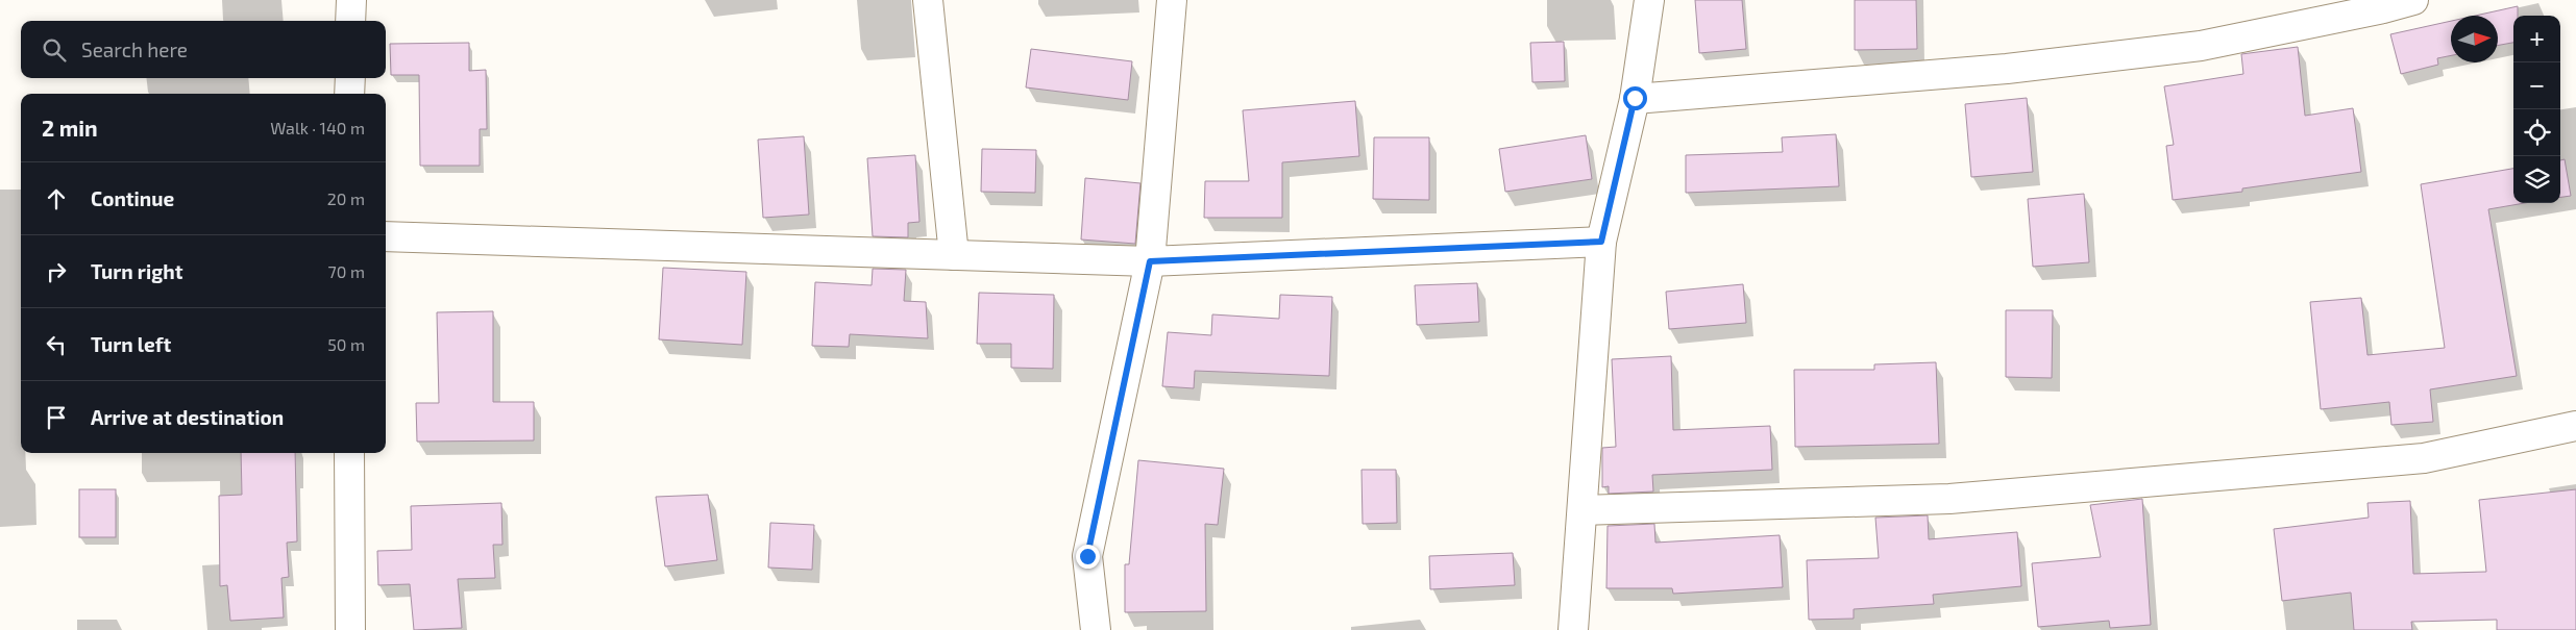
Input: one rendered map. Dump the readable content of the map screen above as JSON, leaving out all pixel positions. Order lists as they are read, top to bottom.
{
  "north": "right",
  "page": {
    "map_buttons": ["+", "−"],
    "search": "Search here",
    "heading": ["2 min", "Walk · 140 m"],
    "list": [
      ["Continue", "20 m"],
      ["Turn right", "70 m"],
      ["Turn left", "50 m"],
      "Arrive at destination"
    ]
  }
}
